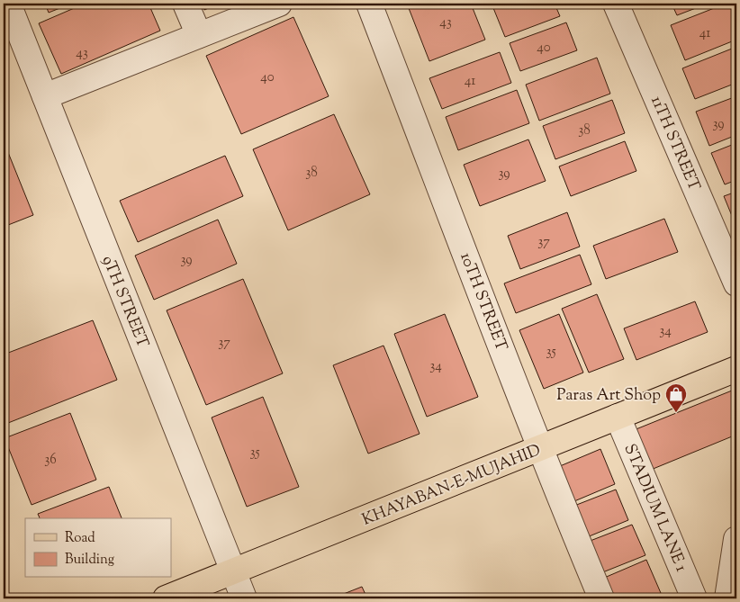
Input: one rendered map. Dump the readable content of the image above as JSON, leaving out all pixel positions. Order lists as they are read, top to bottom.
{
  "streets": {
    "main road": ["KHAYABAN-E-MUJAHID"],
    "street": [
      "11TH STREET",
      "9TH STREET",
      "10TH STREET",
      "STADIUM LANE 1"
    ]
  },
  "crossings": [
    ["9TH STREET", "KHAYABAN-E-MUJAHID"],
    ["10TH STREET", "KHAYABAN-E-MUJAHID"],
    ["KHAYABAN-E-MUJAHID", "STADIUM LANE 1"]
  ],
  "places": {
    "shop": ["Paras Art Shop"]
  },
  "house_numbers": [
    "43",
    "41",
    "40",
    "43",
    "40",
    "41",
    "39",
    "38",
    "38",
    "39",
    "37",
    "39",
    "34",
    "37",
    "35",
    "34",
    "35",
    "36"
  ],
  "legend": ["Road", "Building"]
}
